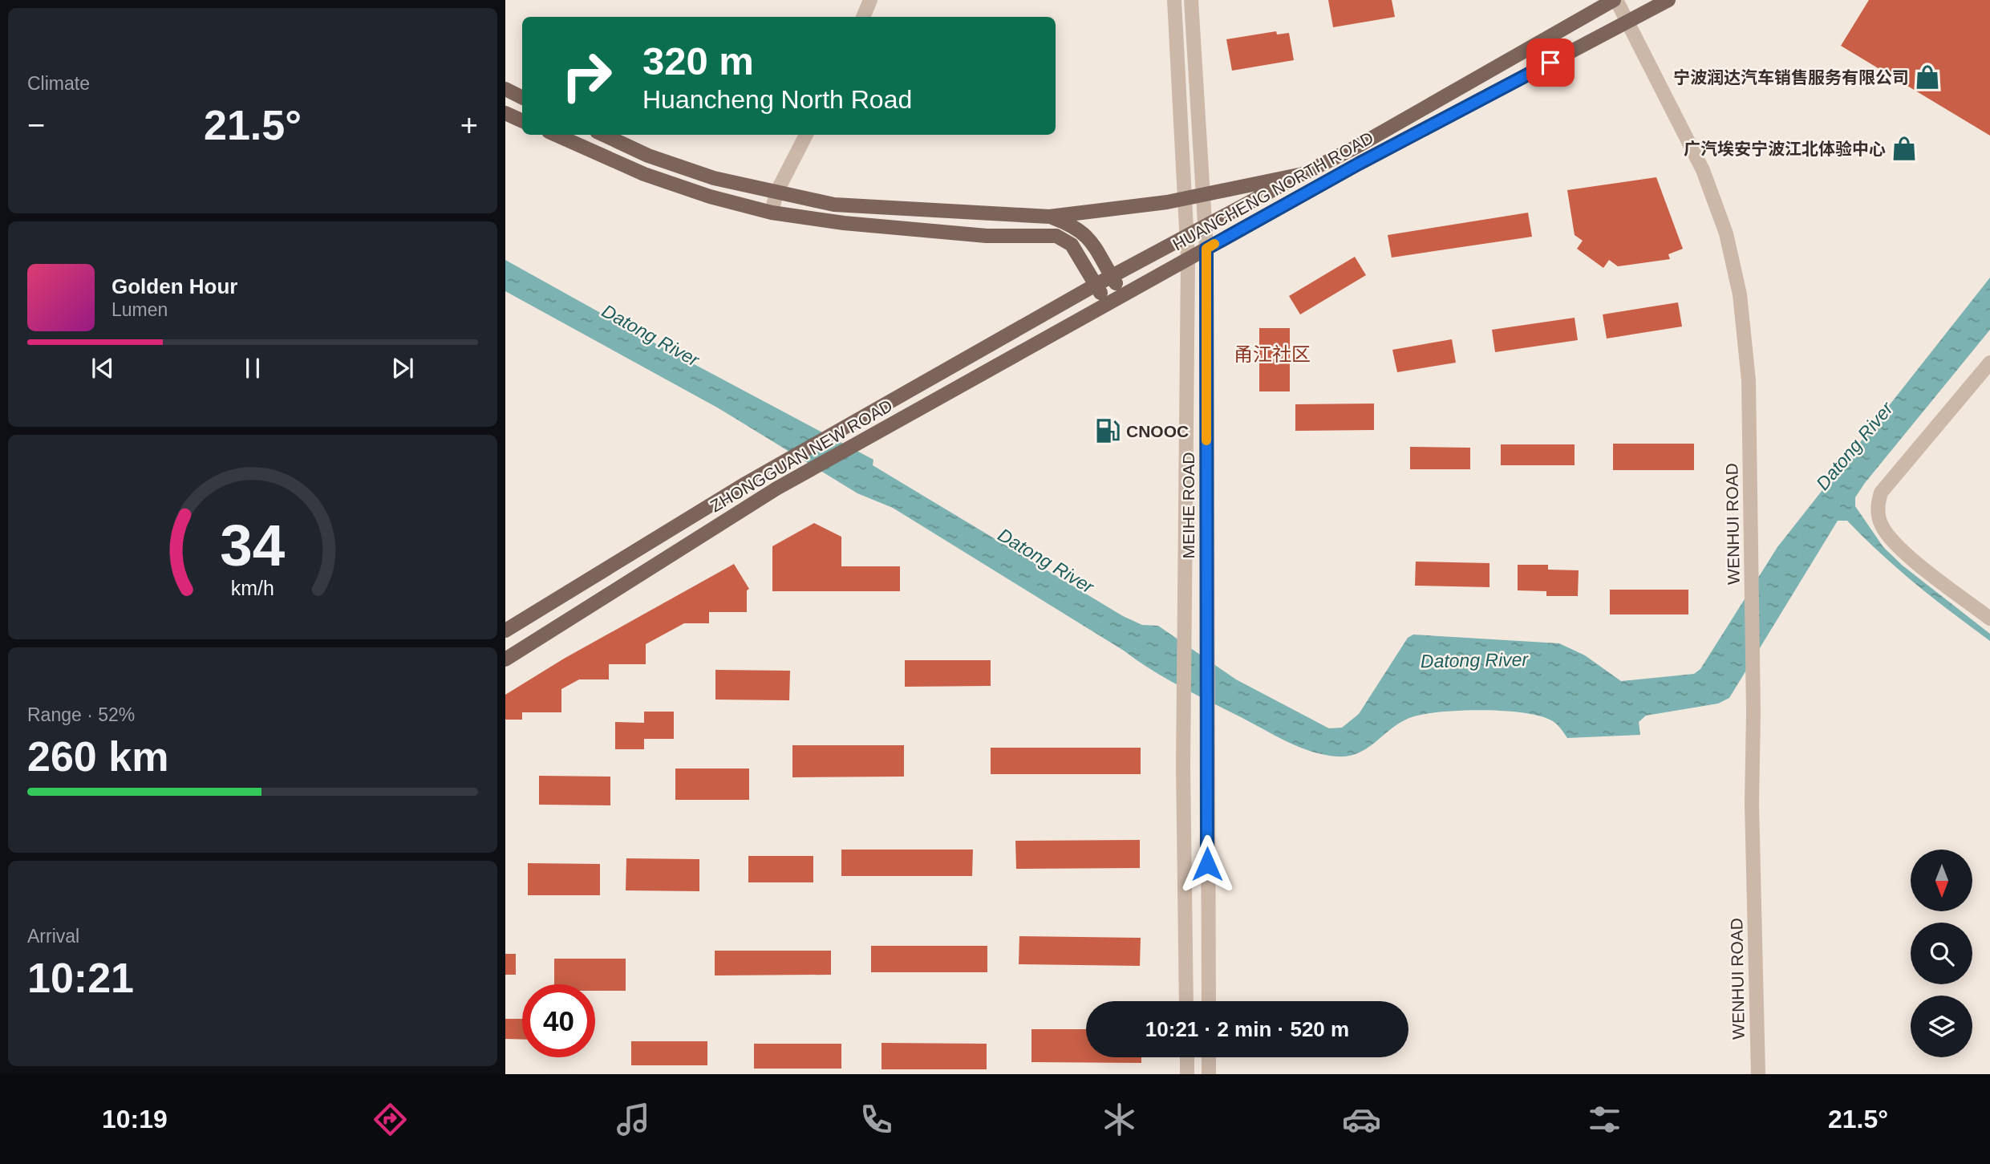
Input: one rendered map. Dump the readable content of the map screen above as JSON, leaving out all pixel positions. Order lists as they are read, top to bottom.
{
  "streets": {
    "main road": ["HUANCHENG NORTH ROAD", "ZHONGGUAN NEW ROAD"],
    "street": ["MEIHE ROAD", "WENHUI ROAD"]
  },
  "crossings": [
    ["HUANCHENG NORTH ROAD", "ZHONGGUAN NEW ROAD"],
    ["HUANCHENG NORTH ROAD", "MEIHE ROAD"],
    ["HUANCHENG NORTH ROAD", "WENHUI ROAD"]
  ],
  "districts": ["甬江社区"],
  "water": ["Datong River"],
  "places": {
    "shop": ["宁波润达汽车销售服务有限公司", "广汽埃安宁波江北体验中心"],
    "fuel station": ["CNOOC"]
  },
  "north": "bottom",
  "page": {
    "tile": [
      "Climate",
      ["Range · 52%", "260 km"],
      ["Arrival", "10:21"]
    ],
    "turn": ["320 m", "Huancheng North Road"],
    "heat": ["−", "21.5°", "+"],
    "song": ["Golden Hour", "Lumen"],
    "limit": "40",
    "trip": "10:21 · 2 min · 520 m",
    "tabs": ["10:19", "21.5°"],
    "gauge": ["34", "km/h"]
  }
}
